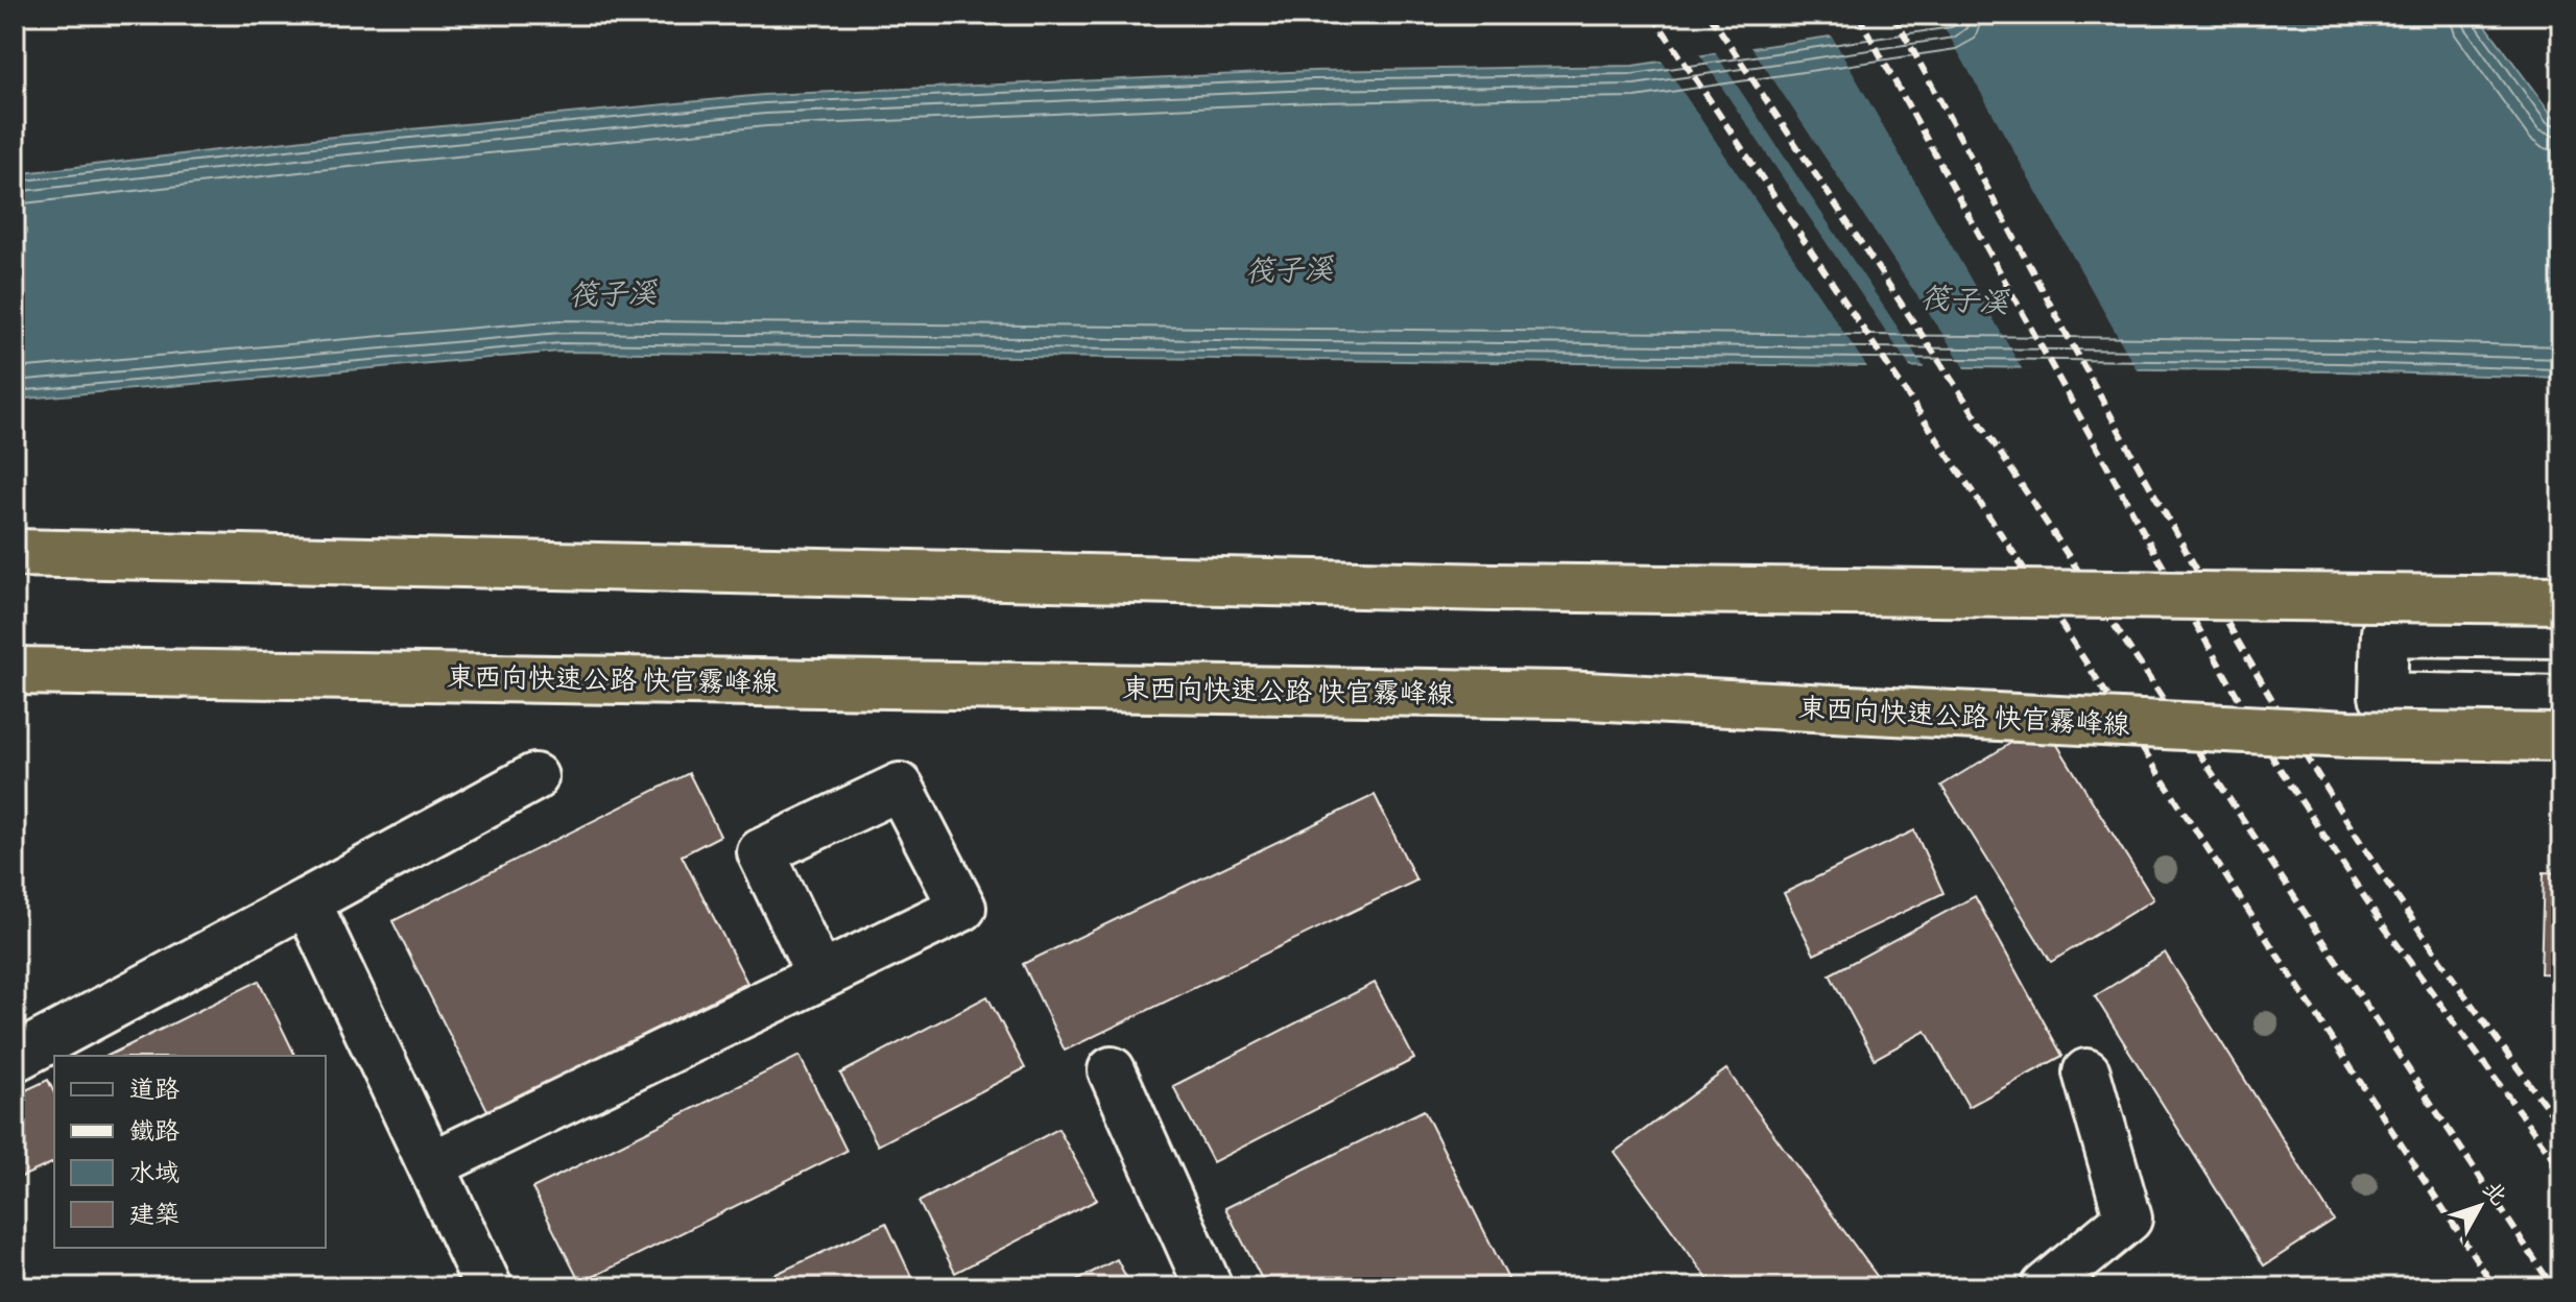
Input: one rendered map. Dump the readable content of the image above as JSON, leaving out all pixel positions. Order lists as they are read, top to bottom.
{
  "streets": {
    "highway": ["東西向快速公路 快官霧峰線"]
  },
  "water": ["筏子溪"],
  "legend": [
    "道路",
    "鐵路",
    "水域",
    "建築"
  ],
  "north": "top right"
}
